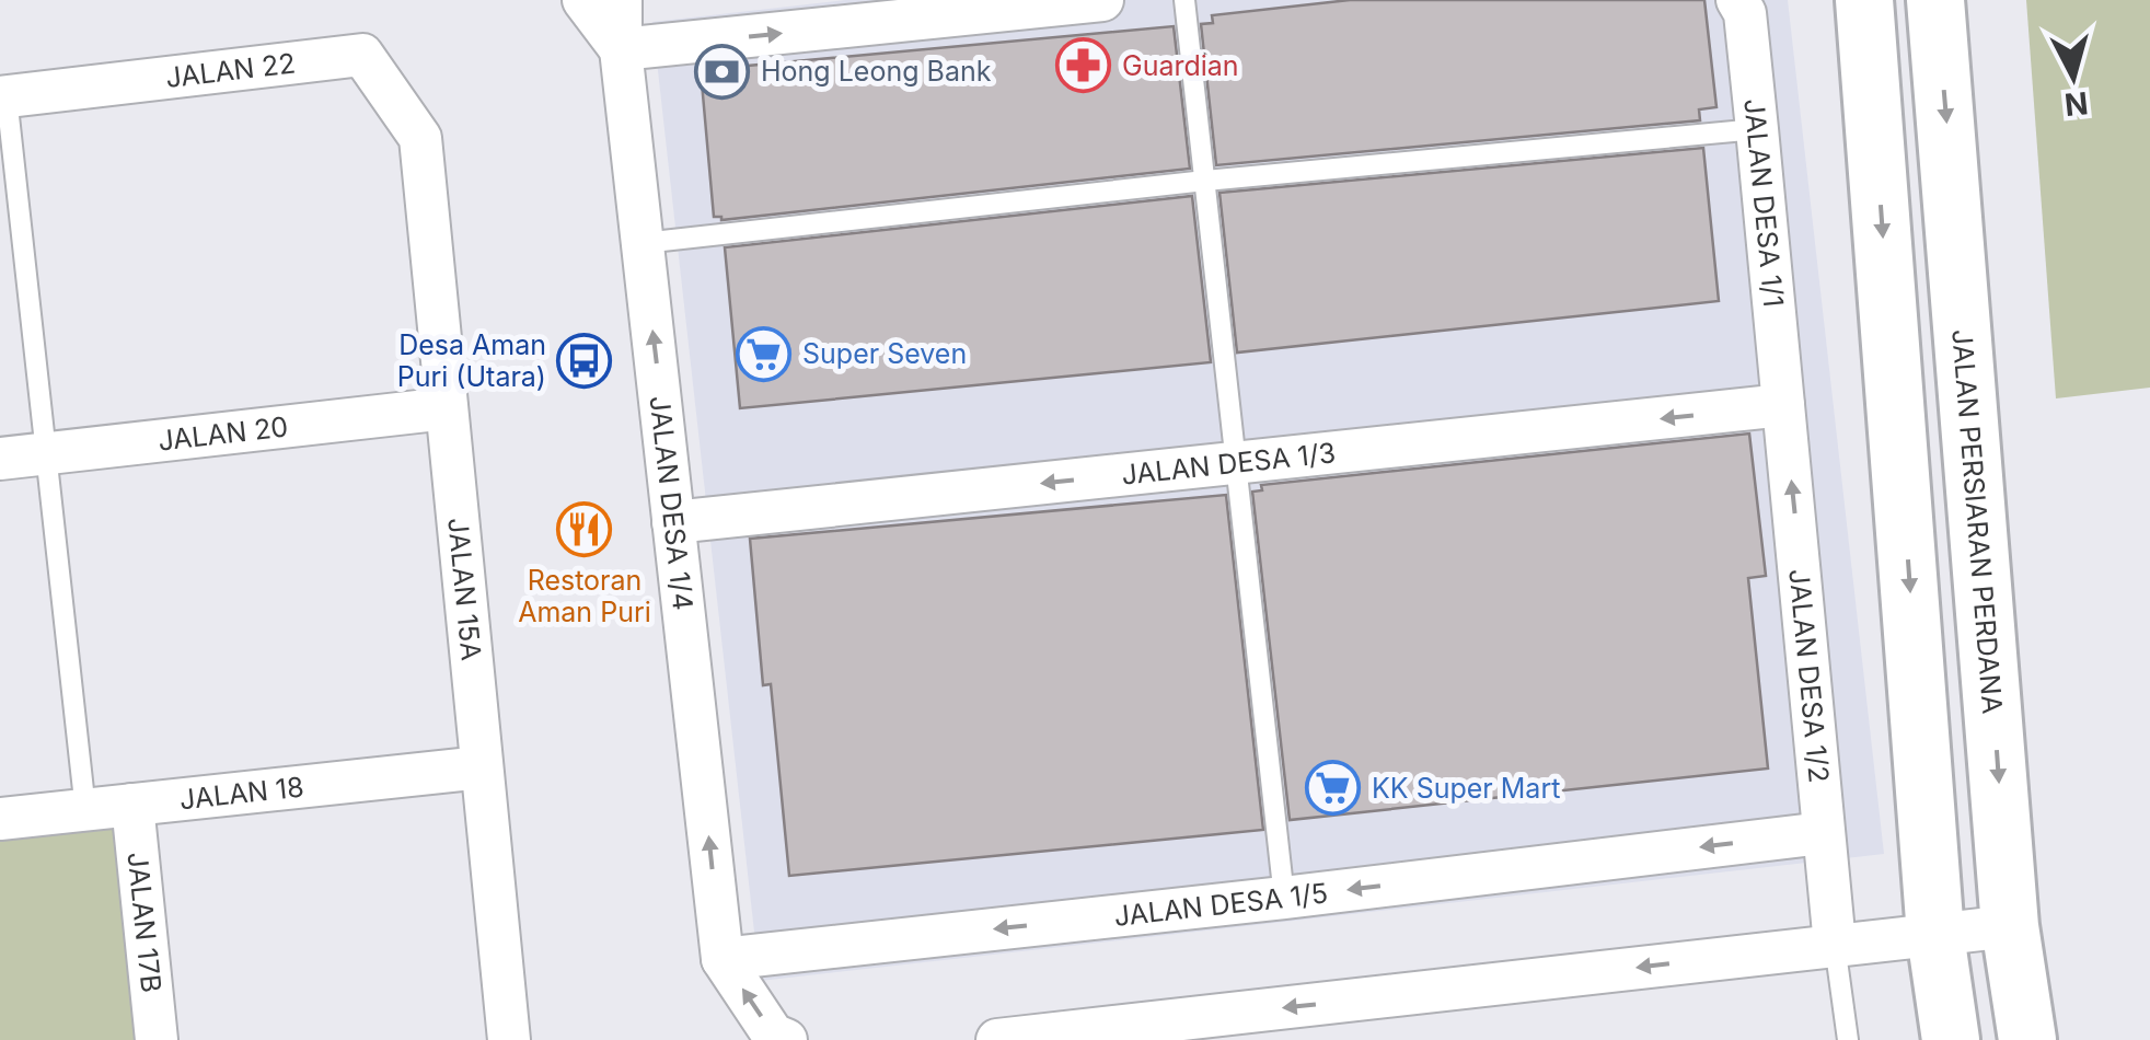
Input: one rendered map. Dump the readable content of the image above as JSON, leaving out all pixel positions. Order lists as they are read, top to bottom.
{
  "streets": {
    "street": [
      "JALAN 22",
      "JALAN DESA 1/1",
      "JALAN 20",
      "JALAN DESA 1/3",
      "JALAN DESA 1/4",
      "JALAN PERSIARAN PERDANA",
      "JALAN 15A",
      "JALAN DESA 1/2",
      "JALAN 18",
      "JALAN DESA 1/5",
      "JALAN 17B"
    ]
  },
  "crossings": [
    ["JALAN 22", "JALAN 15A"],
    ["JALAN DESA 1/1", "JALAN DESA 1/3"],
    ["JALAN DESA 1/1", "JALAN DESA 1/2"],
    ["JALAN 20", "JALAN 15A"],
    ["JALAN DESA 1/3", "JALAN DESA 1/4"],
    ["JALAN DESA 1/3", "JALAN DESA 1/2"],
    ["JALAN DESA 1/4", "JALAN DESA 1/5"],
    ["JALAN 15A", "JALAN 18"],
    ["JALAN DESA 1/2", "JALAN DESA 1/5"],
    ["JALAN 18", "JALAN 17B"]
  ],
  "one_way": ["JALAN DESA 1/3", "JALAN DESA 1/4"],
  "places": {
    "pharmacy": ["Guardian"],
    "bank": ["Hong Leong Bank"],
    "supermarket": ["Super Seven", "KK Super Mart"],
    "bus stop": ["Desa Aman Puri (Utara)"],
    "restaurant": ["Restoran Aman Puri"]
  },
  "north": "bottom"
}
